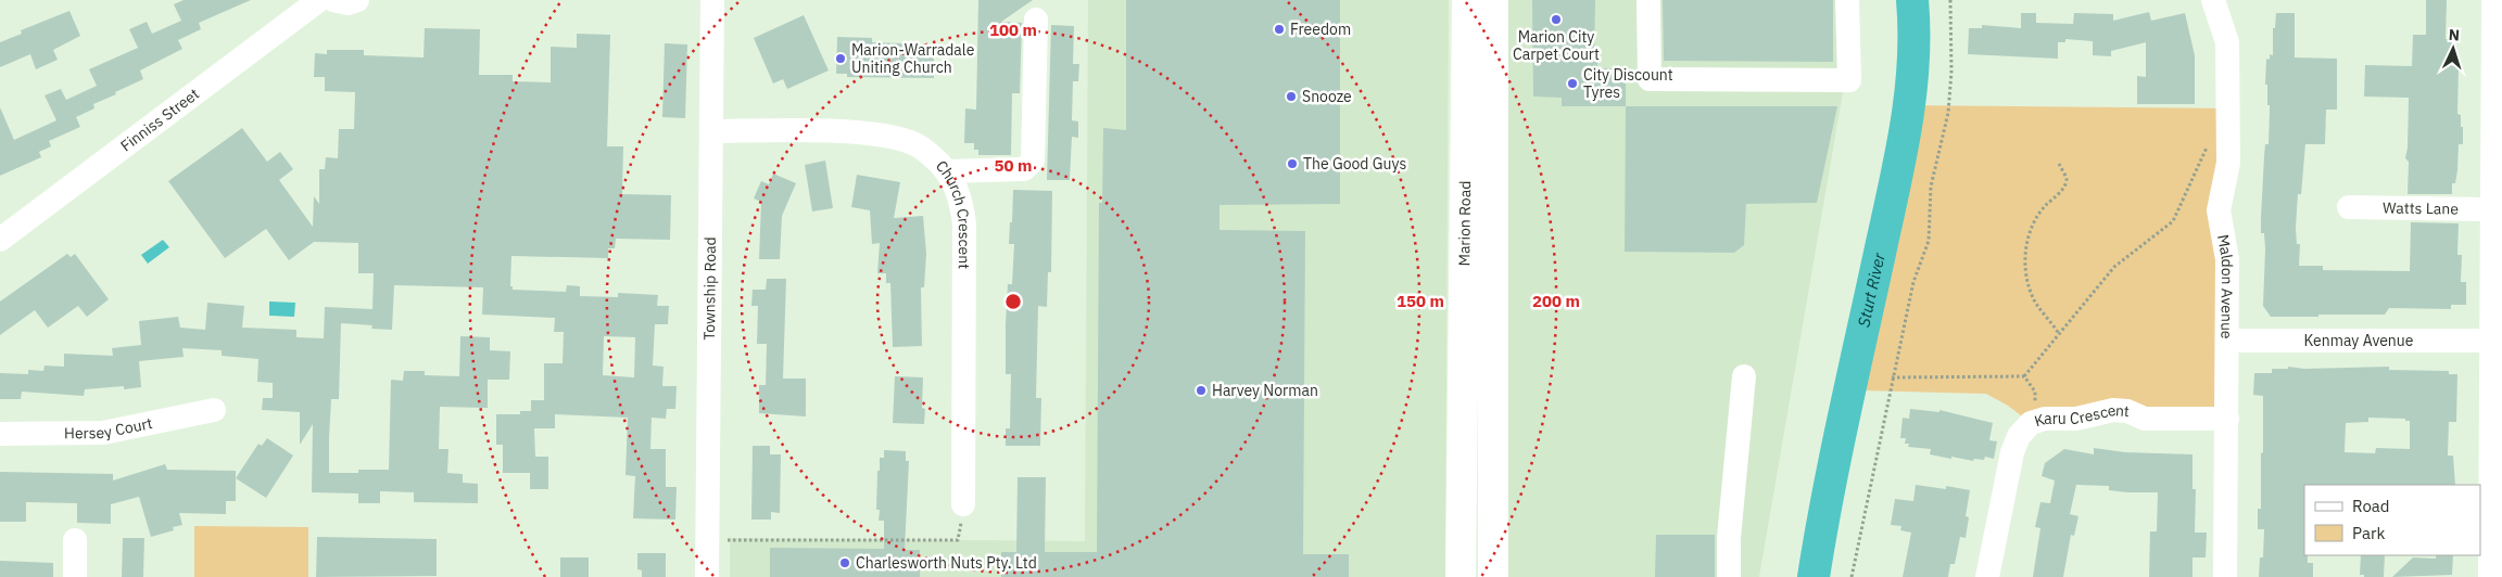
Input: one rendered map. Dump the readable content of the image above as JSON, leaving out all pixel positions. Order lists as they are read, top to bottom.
{
  "streets": {
    "main road": ["Marion Road"],
    "street": [
      "Finniss Street",
      "Watts Lane",
      "Church Crescent",
      "Maldon Avenue",
      "Township Road",
      "Kenmay Avenue",
      "Karu Crescent",
      "Hersey Court"
    ]
  },
  "crossings": [
    ["Church Crescent", "Township Road"],
    ["Maldon Avenue", "Kenmay Avenue"],
    ["Maldon Avenue", "Karu Crescent"]
  ],
  "water": ["Sturt River"],
  "places": [
    "Marion City Carpet Court",
    "Freedom",
    "Marion-Warradale Uniting Church",
    "City Discount Tyres",
    "Snooze",
    "The Good Guys",
    "Harvey Norman",
    "Charlesworth Nuts Pty. Ltd"
  ],
  "legend": ["Road", "Park"],
  "north": "top",
  "rings": [
    "100 m",
    "50 m",
    "150 m",
    "200 m"
  ]
}
